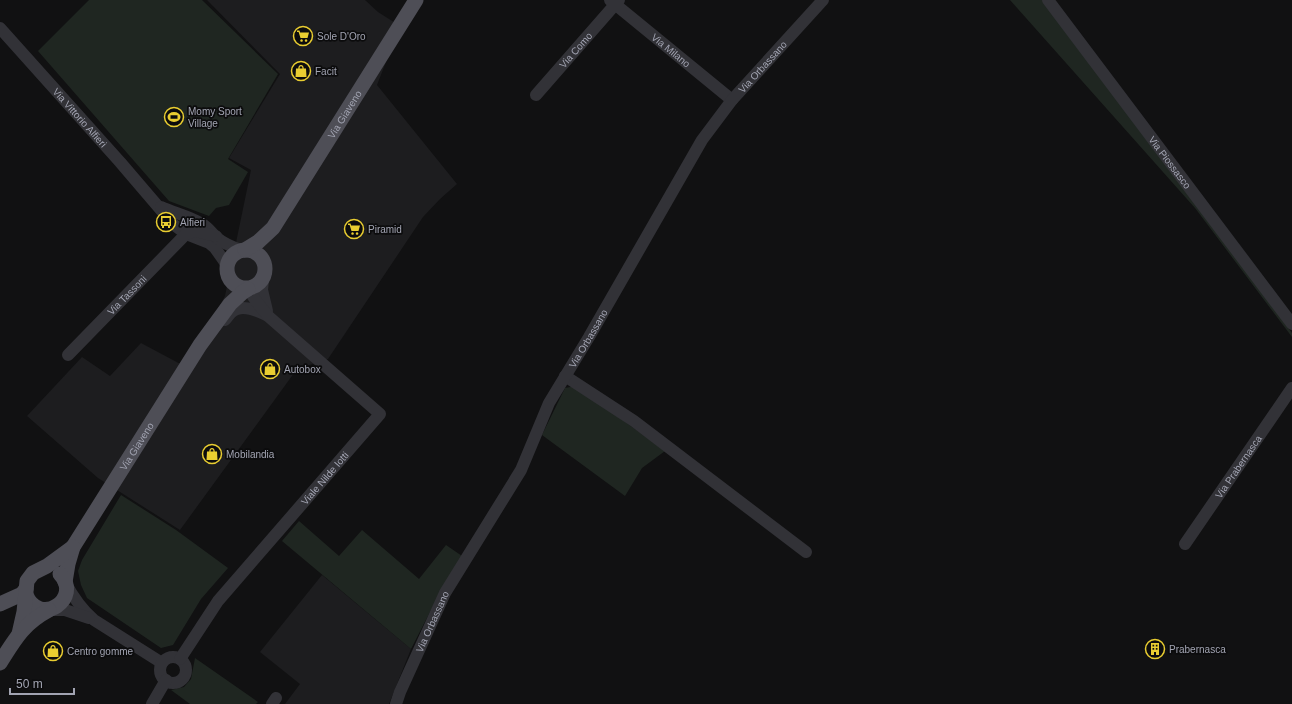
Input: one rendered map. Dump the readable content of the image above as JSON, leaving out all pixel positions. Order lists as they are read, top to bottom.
{
  "streets": {
    "main road": ["Via Giaveno"],
    "street": [
      "Via Como",
      "Via Milano",
      "Via Orbassano",
      "Via Vittorio Alfieri",
      "Via Piossasco",
      "Via Tassoni",
      "Via Prabernasca",
      "Viale Nilde Iotti"
    ]
  },
  "crossings": [
    ["Via Como", "Via Milano"],
    ["Via Milano", "Via Orbassano"],
    ["Via Giaveno", "Via Vittorio Alfieri"],
    ["Via Giaveno", "Viale Nilde Iotti"],
    ["Via Vittorio Alfieri", "Via Tassoni"]
  ],
  "places": {
    "supermarket": ["Sole D'Oro", "Piramid"],
    "shop": [
      "Facit",
      "Autobox",
      "Mobilandia",
      "Centro gomme"
    ],
    "sports": ["Momy Sport Village"],
    "bus stop": ["Alfieri"],
    "building": ["Prabernasca"]
  },
  "scale_bar": "50 m"
}
